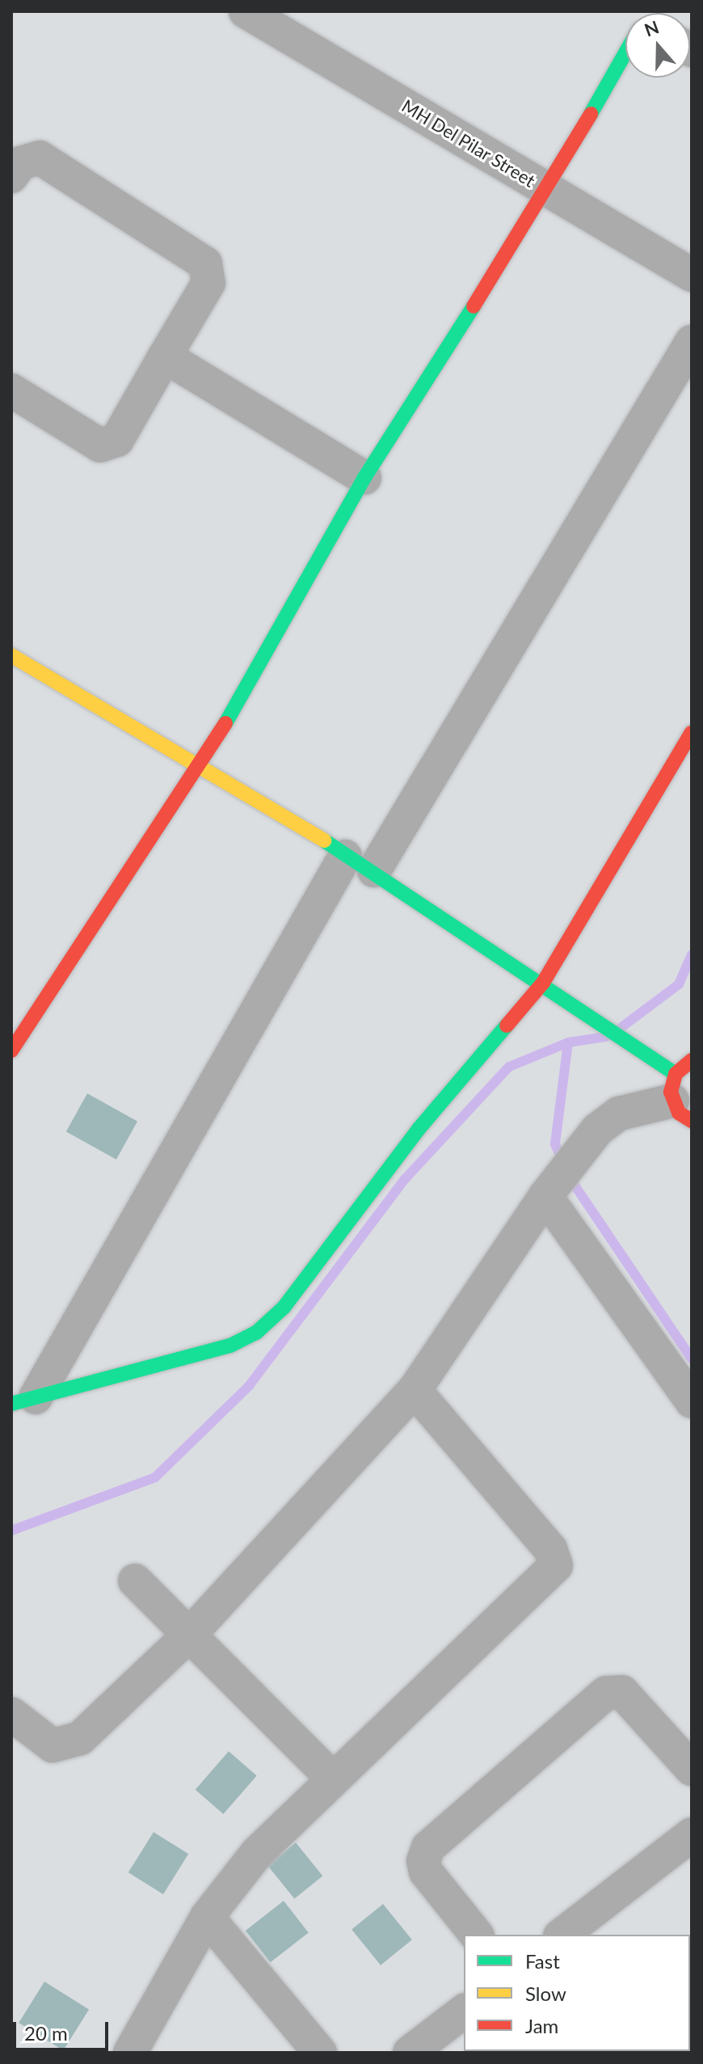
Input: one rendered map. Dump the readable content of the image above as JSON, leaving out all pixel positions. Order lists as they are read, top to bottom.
{
  "streets": {
    "street": ["MH Del Pilar Street"]
  },
  "legend": ["Fast", "Slow", "Jam"],
  "scale_bar": "20 m",
  "north": "top"
}
